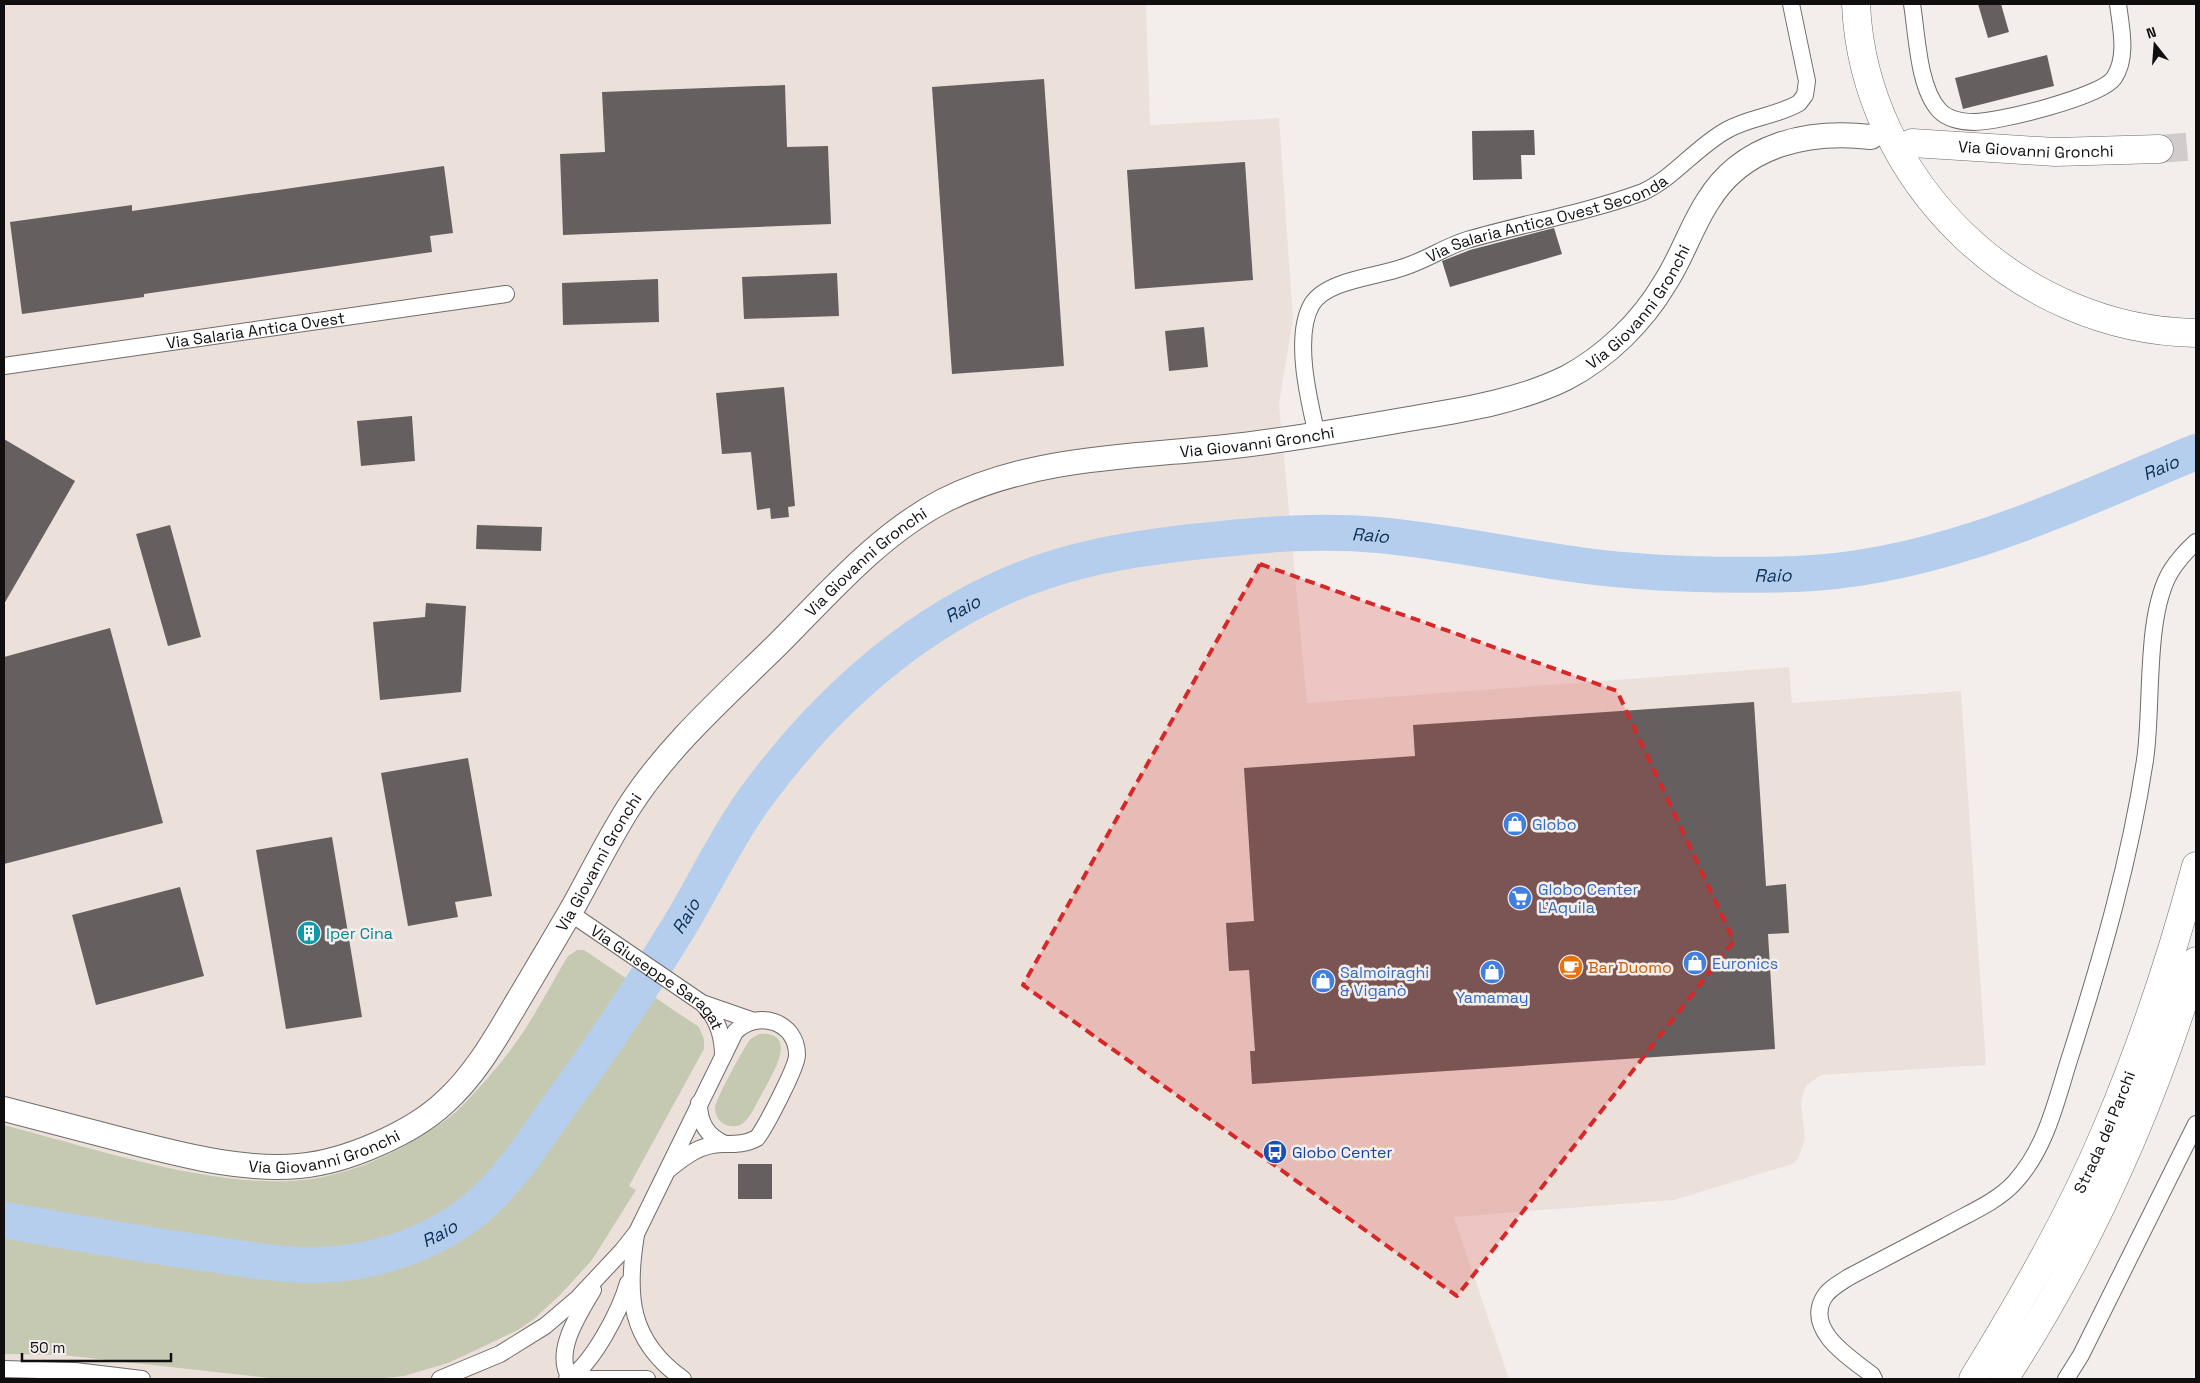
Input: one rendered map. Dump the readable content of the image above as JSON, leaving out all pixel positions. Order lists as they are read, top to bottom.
{
  "streets": {
    "highway": ["Via Giovanni Gronchi", "Strada dei Parchi"],
    "street": ["Via Salaria Antica Ovest Seconda", "Via Salaria Antica Ovest", "Via Giuseppe Saragat"]
  },
  "crossings": [
    ["Via Giovanni Gronchi", "Via Salaria Antica Ovest Seconda"],
    ["Via Giovanni Gronchi", "Via Giuseppe Saragat"]
  ],
  "water": ["Raio"],
  "places": {
    "shop": [
      "Globo",
      "Euronics",
      "Yamamay",
      "Salmoiraghi & Viganò"
    ],
    "supermarket": ["Globo Center L'Aquila"],
    "building": ["Iper Cina"],
    "cafe": ["Bar Duomo"],
    "bus stop": ["Globo Center"]
  },
  "scale_bar": "50 m",
  "north": "top"
}
